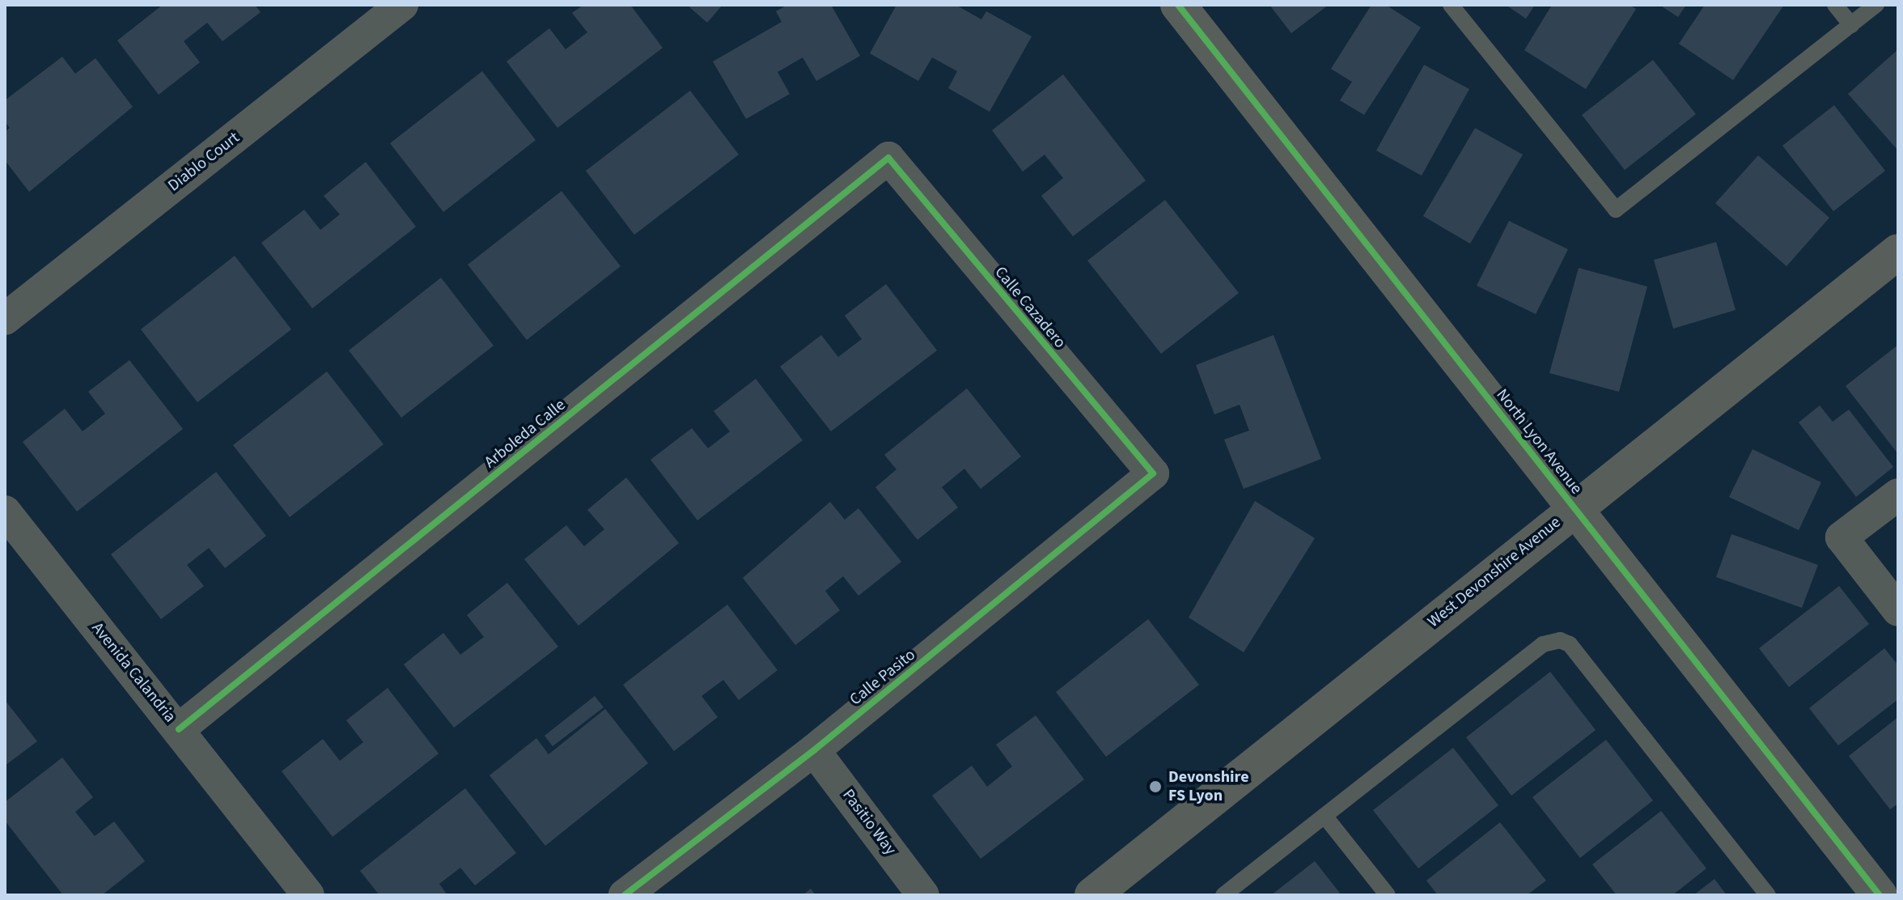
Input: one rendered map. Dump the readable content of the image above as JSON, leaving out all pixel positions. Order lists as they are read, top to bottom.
{
  "streets": {
    "street": [
      "Diablo Court",
      "Calle Cazadero",
      "Arboleda Calle",
      "North Lyon Avenue",
      "West Devonshire Avenue",
      "Avenida Calandria",
      "Calle Pasito",
      "Pasitio Way"
    ]
  },
  "crossings": [
    ["Calle Cazadero", "Arboleda Calle"],
    ["Calle Cazadero", "Calle Pasito"],
    ["Arboleda Calle", "Avenida Calandria"],
    ["North Lyon Avenue", "West Devonshire Avenue"],
    ["Calle Pasito", "Pasitio Way"]
  ],
  "places": ["Devonshire FS Lyon"]
}
